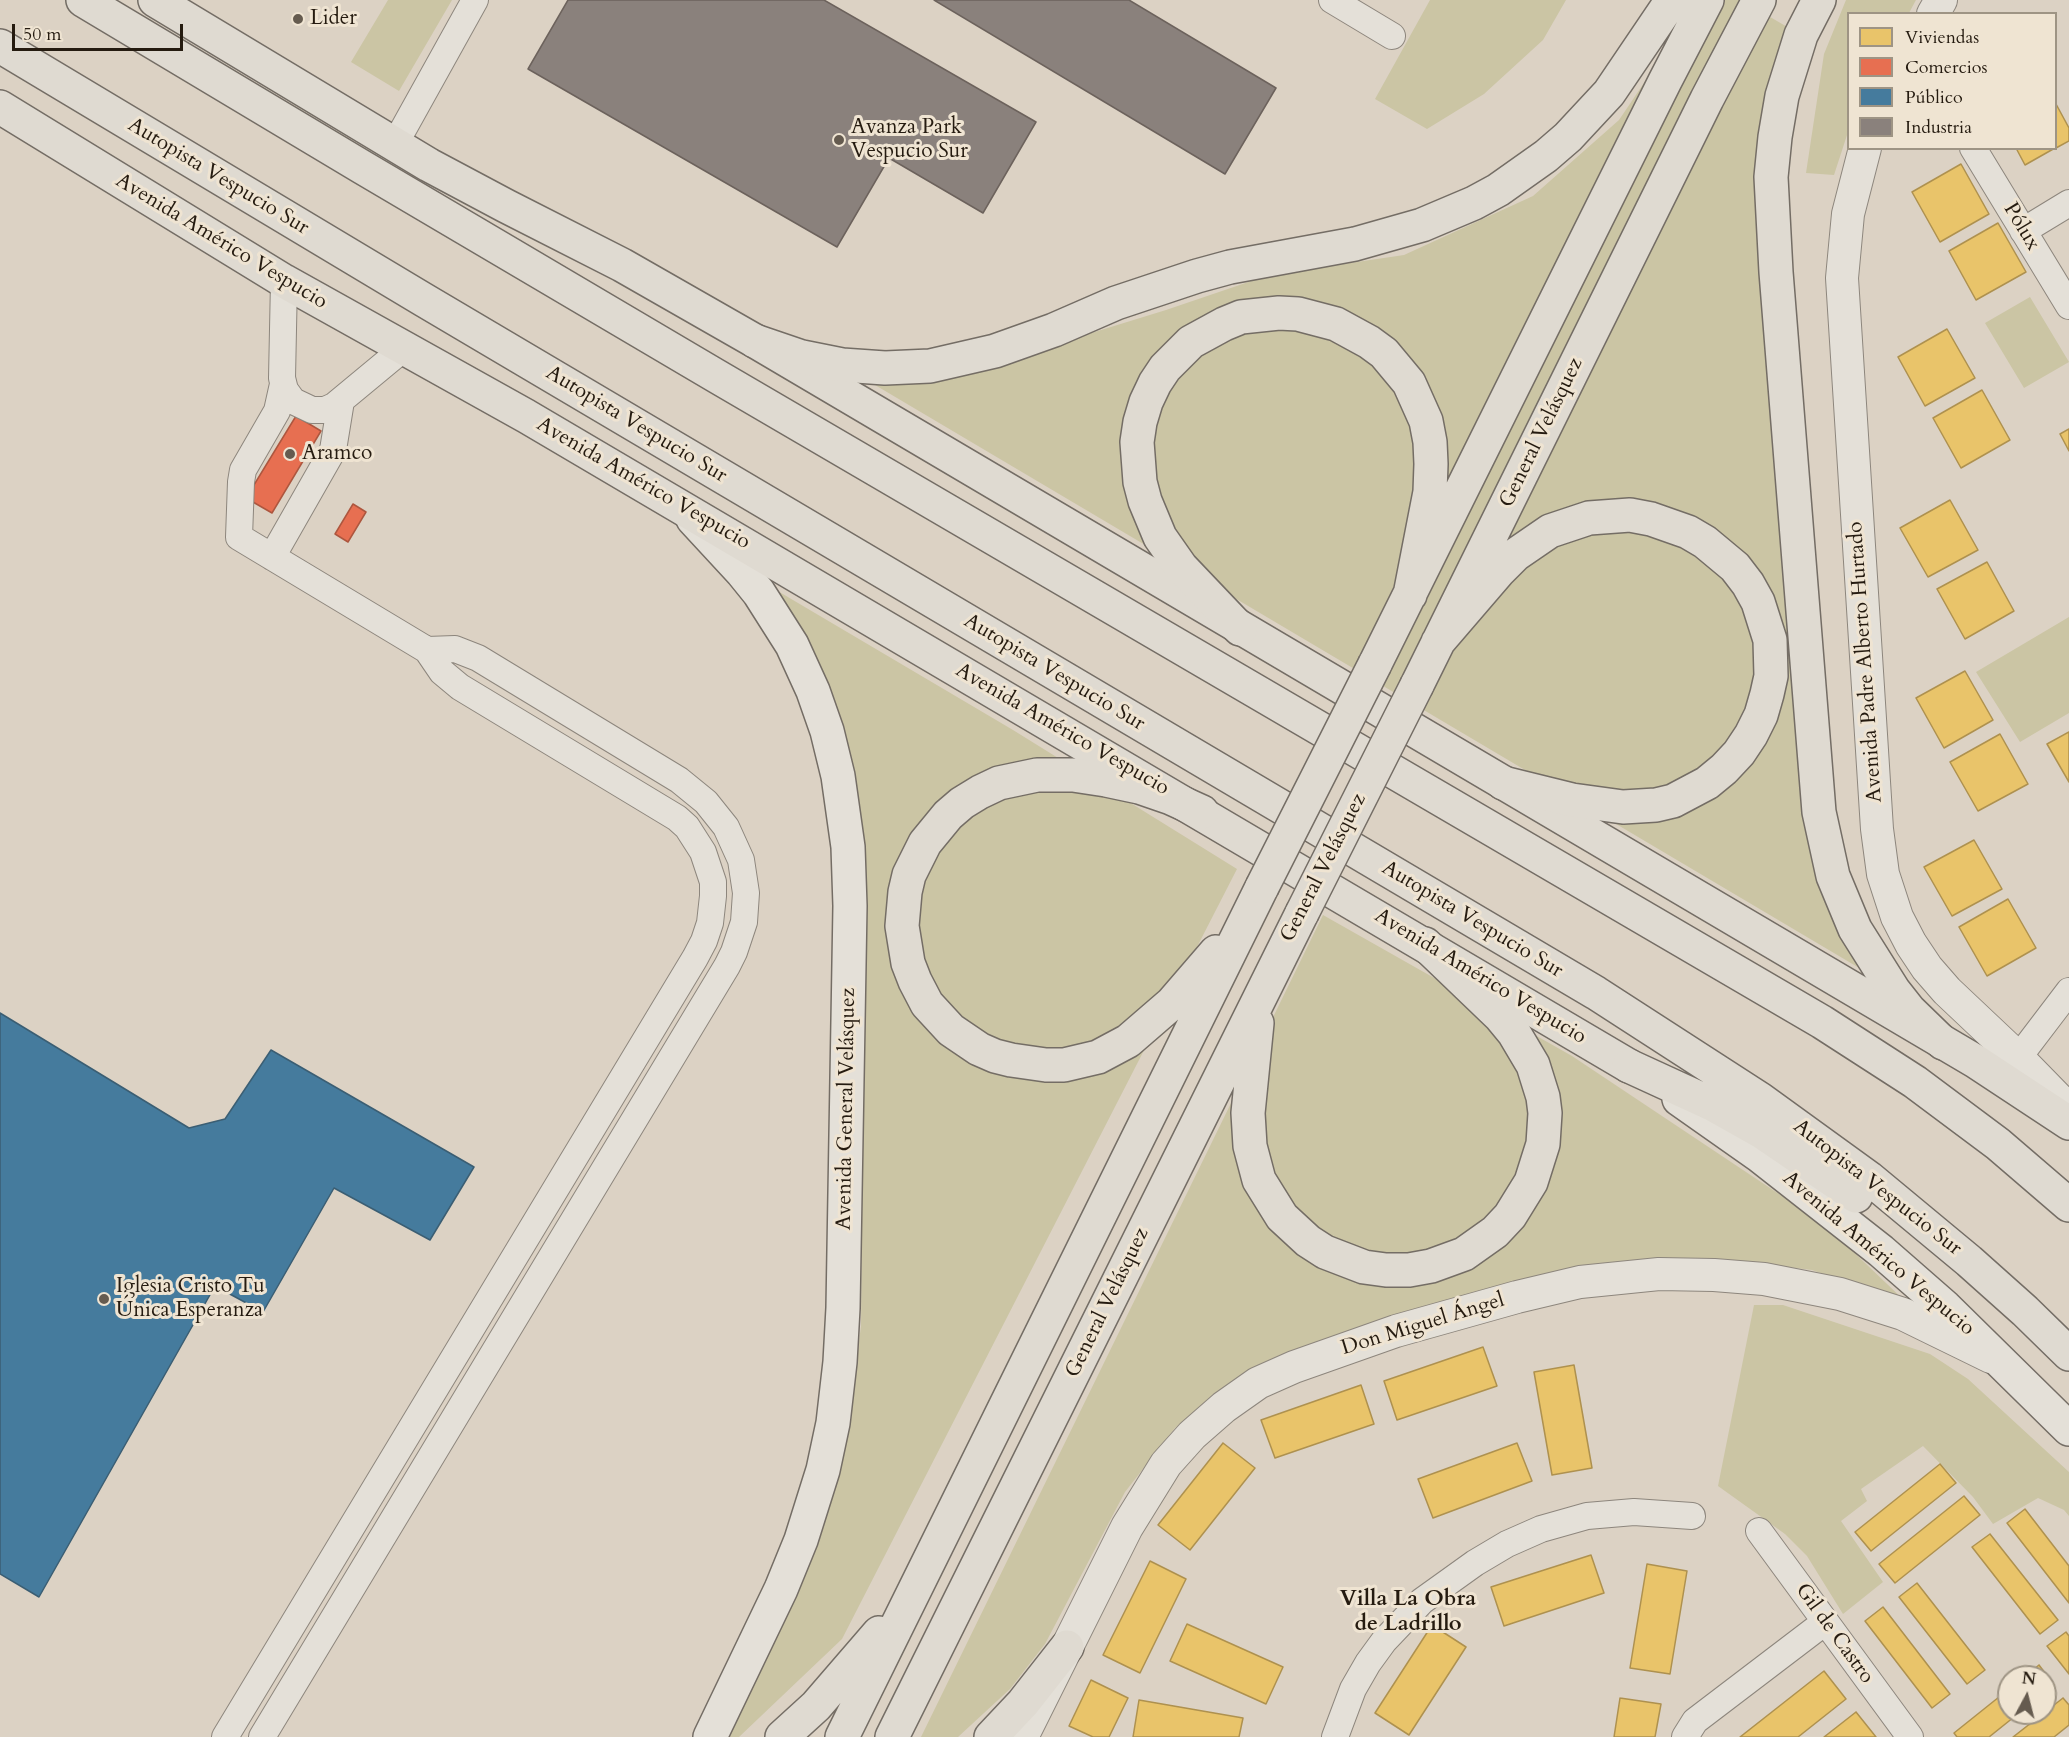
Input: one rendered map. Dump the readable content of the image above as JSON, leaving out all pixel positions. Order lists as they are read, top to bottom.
{
  "streets": {
    "main road": [
      "Autopista Vespucio Sur",
      "Avenida Américo Vespucio",
      "General Velásquez",
      "Avenida General Velásquez"
    ],
    "street": [
      "Pólux",
      "Avenida Padre Alberto Hurtado",
      "Don Miguel Ángel",
      "Gil de Castro"
    ]
  },
  "crossings": [
    ["Avenida Américo Vespucio", "Avenida General Velásquez"],
    ["Avenida Américo Vespucio", "Don Miguel Ángel"]
  ],
  "districts": ["Villa La Obra de Ladrillo"],
  "places": [
    "Lider",
    "Avanza Park Vespucio Sur",
    "Aramco",
    "Iglesia Cristo Tu Única Esperanza"
  ],
  "legend": [
    "Viviendas",
    "Comercios",
    "Público",
    "Industria"
  ],
  "scale_bar": "50 m",
  "north": "top"
}
